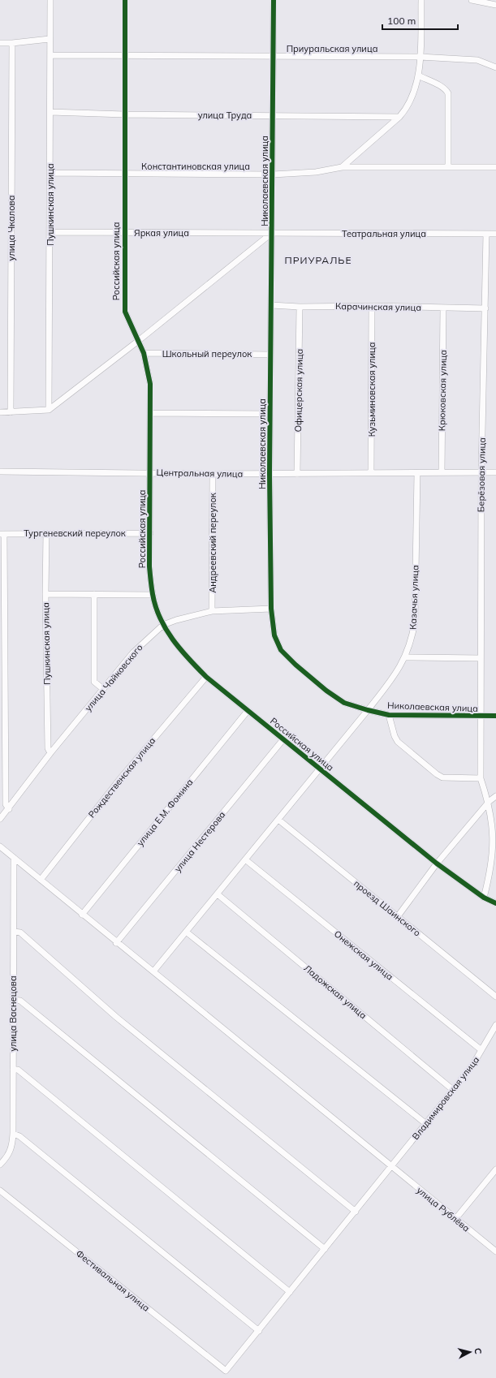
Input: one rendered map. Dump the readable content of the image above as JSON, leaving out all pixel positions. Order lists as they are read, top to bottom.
{
  "streets": {
    "street": [
      "Приуральская улица",
      "улица Труда",
      "Константиновская улица",
      "Николаевская улица",
      "Пушкинская улица",
      "улица Чкалова",
      "Яркая улица",
      "Театральная улица",
      "Российская улица",
      "Карачинская улица",
      "Школьный переулок",
      "Кузьминовская улица",
      "Офицерская улица",
      "Крюковская улица",
      "Центральная улица",
      "Берёзовая улица",
      "Тургеневский переулок",
      "Андреевский переулок",
      "Казачья улица",
      "улица Чайковского",
      "Рождественская улица",
      "улица Е.М. Фомина",
      "улица Нестерова",
      "проезд Шаинского",
      "Онежская улица",
      "Ладожская улица",
      "улица Васнецова",
      "Владимировская улица",
      "улица Рублёва",
      "Фестивальная улица"
    ]
  },
  "crossings": [
    ["Приуральская улица", "Николаевская улица"],
    ["Приуральская улица", "Пушкинская улица"],
    ["Приуральская улица", "Российская улица"],
    ["улица Труда", "Николаевская улица"],
    ["улица Труда", "Пушкинская улица"],
    ["улица Труда", "Российская улица"],
    ["Константиновская улица", "Николаевская улица"],
    ["Константиновская улица", "Пушкинская улица"],
    ["Константиновская улица", "Российская улица"],
    ["Николаевская улица", "Яркая улица"],
    ["Николаевская улица", "Театральная улица"],
    ["Николаевская улица", "Карачинская улица"],
    ["Николаевская улица", "Школьный переулок"],
    ["Николаевская улица", "Центральная улица"],
    ["Николаевская улица", "Берёзовая улица"],
    ["Николаевская улица", "Казачья улица"],
    ["Николаевская улица", "улица Чайковского"],
    ["Пушкинская улица", "Яркая улица"],
    ["Пушкинская улица", "Тургеневский переулок"],
    ["Пушкинская улица", "улица Чайковского"],
    ["Яркая улица", "Театральная улица"],
    ["Яркая улица", "Российская улица"],
    ["Театральная улица", "Берёзовая улица"],
    ["Российская улица", "Школьный переулок"],
    ["Российская улица", "Центральная улица"],
    ["Российская улица", "Тургеневский переулок"],
    ["Российская улица", "Казачья улица"],
    ["Российская улица", "улица Чайковского"],
    ["Российская улица", "Рождественская улица"],
    ["Российская улица", "улица Е.М. Фомина"],
    ["Российская улица", "улица Нестерова"],
    ["Карачинская улица", "Кузьминовская улица"],
    ["Карачинская улица", "Офицерская улица"],
    ["Карачинская улица", "Крюковская улица"],
    ["Карачинская улица", "Берёзовая улица"],
    ["Кузьминовская улица", "Центральная улица"],
    ["Офицерская улица", "Центральная улица"],
    ["Крюковская улица", "Центральная улица"],
    ["Центральная улица", "Берёзовая улица"],
    ["Центральная улица", "Андреевский переулок"],
    ["Центральная улица", "Казачья улица"],
    ["Андреевский переулок", "улица Чайковского"],
    ["Рождественская улица", "улица Рублёва"],
    ["улица Е.М. Фомина", "улица Рублёва"],
    ["улица Нестерова", "улица Рублёва"],
    ["Онежская улица", "Владимировская улица"],
    ["Ладожская улица", "Владимировская улица"],
    ["улица Васнецова", "улица Рублёва"],
    ["Владимировская улица", "улица Рублёва"],
    ["Владимировская улица", "Фестивальная улица"]
  ],
  "districts": ["ПРИУРАЛЬЕ"],
  "scale_bar": "100 m",
  "north": "right"
}
